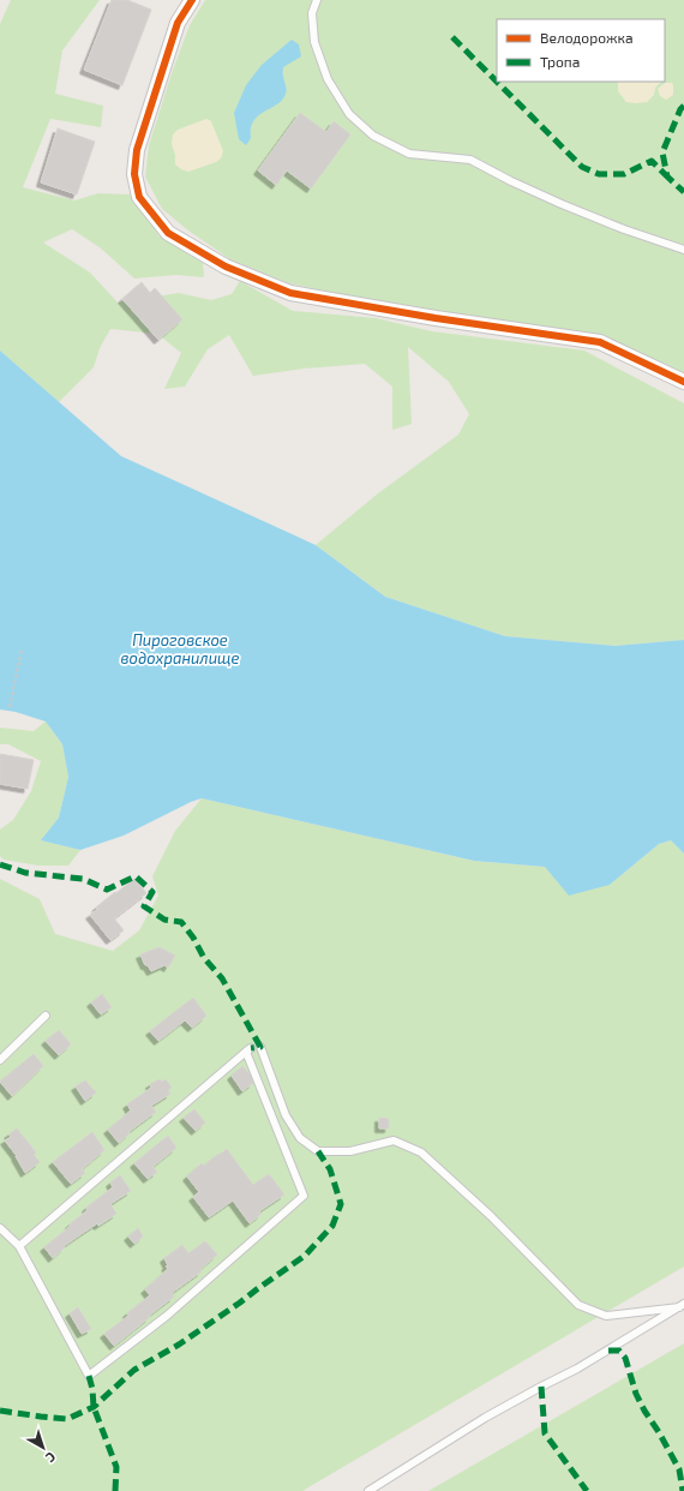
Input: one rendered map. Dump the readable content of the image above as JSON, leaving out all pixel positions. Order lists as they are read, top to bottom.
{
  "water": ["Пироговское водохранилище"],
  "legend": ["Велодорожка", "Тропа"],
  "north": "bottom right"
}
